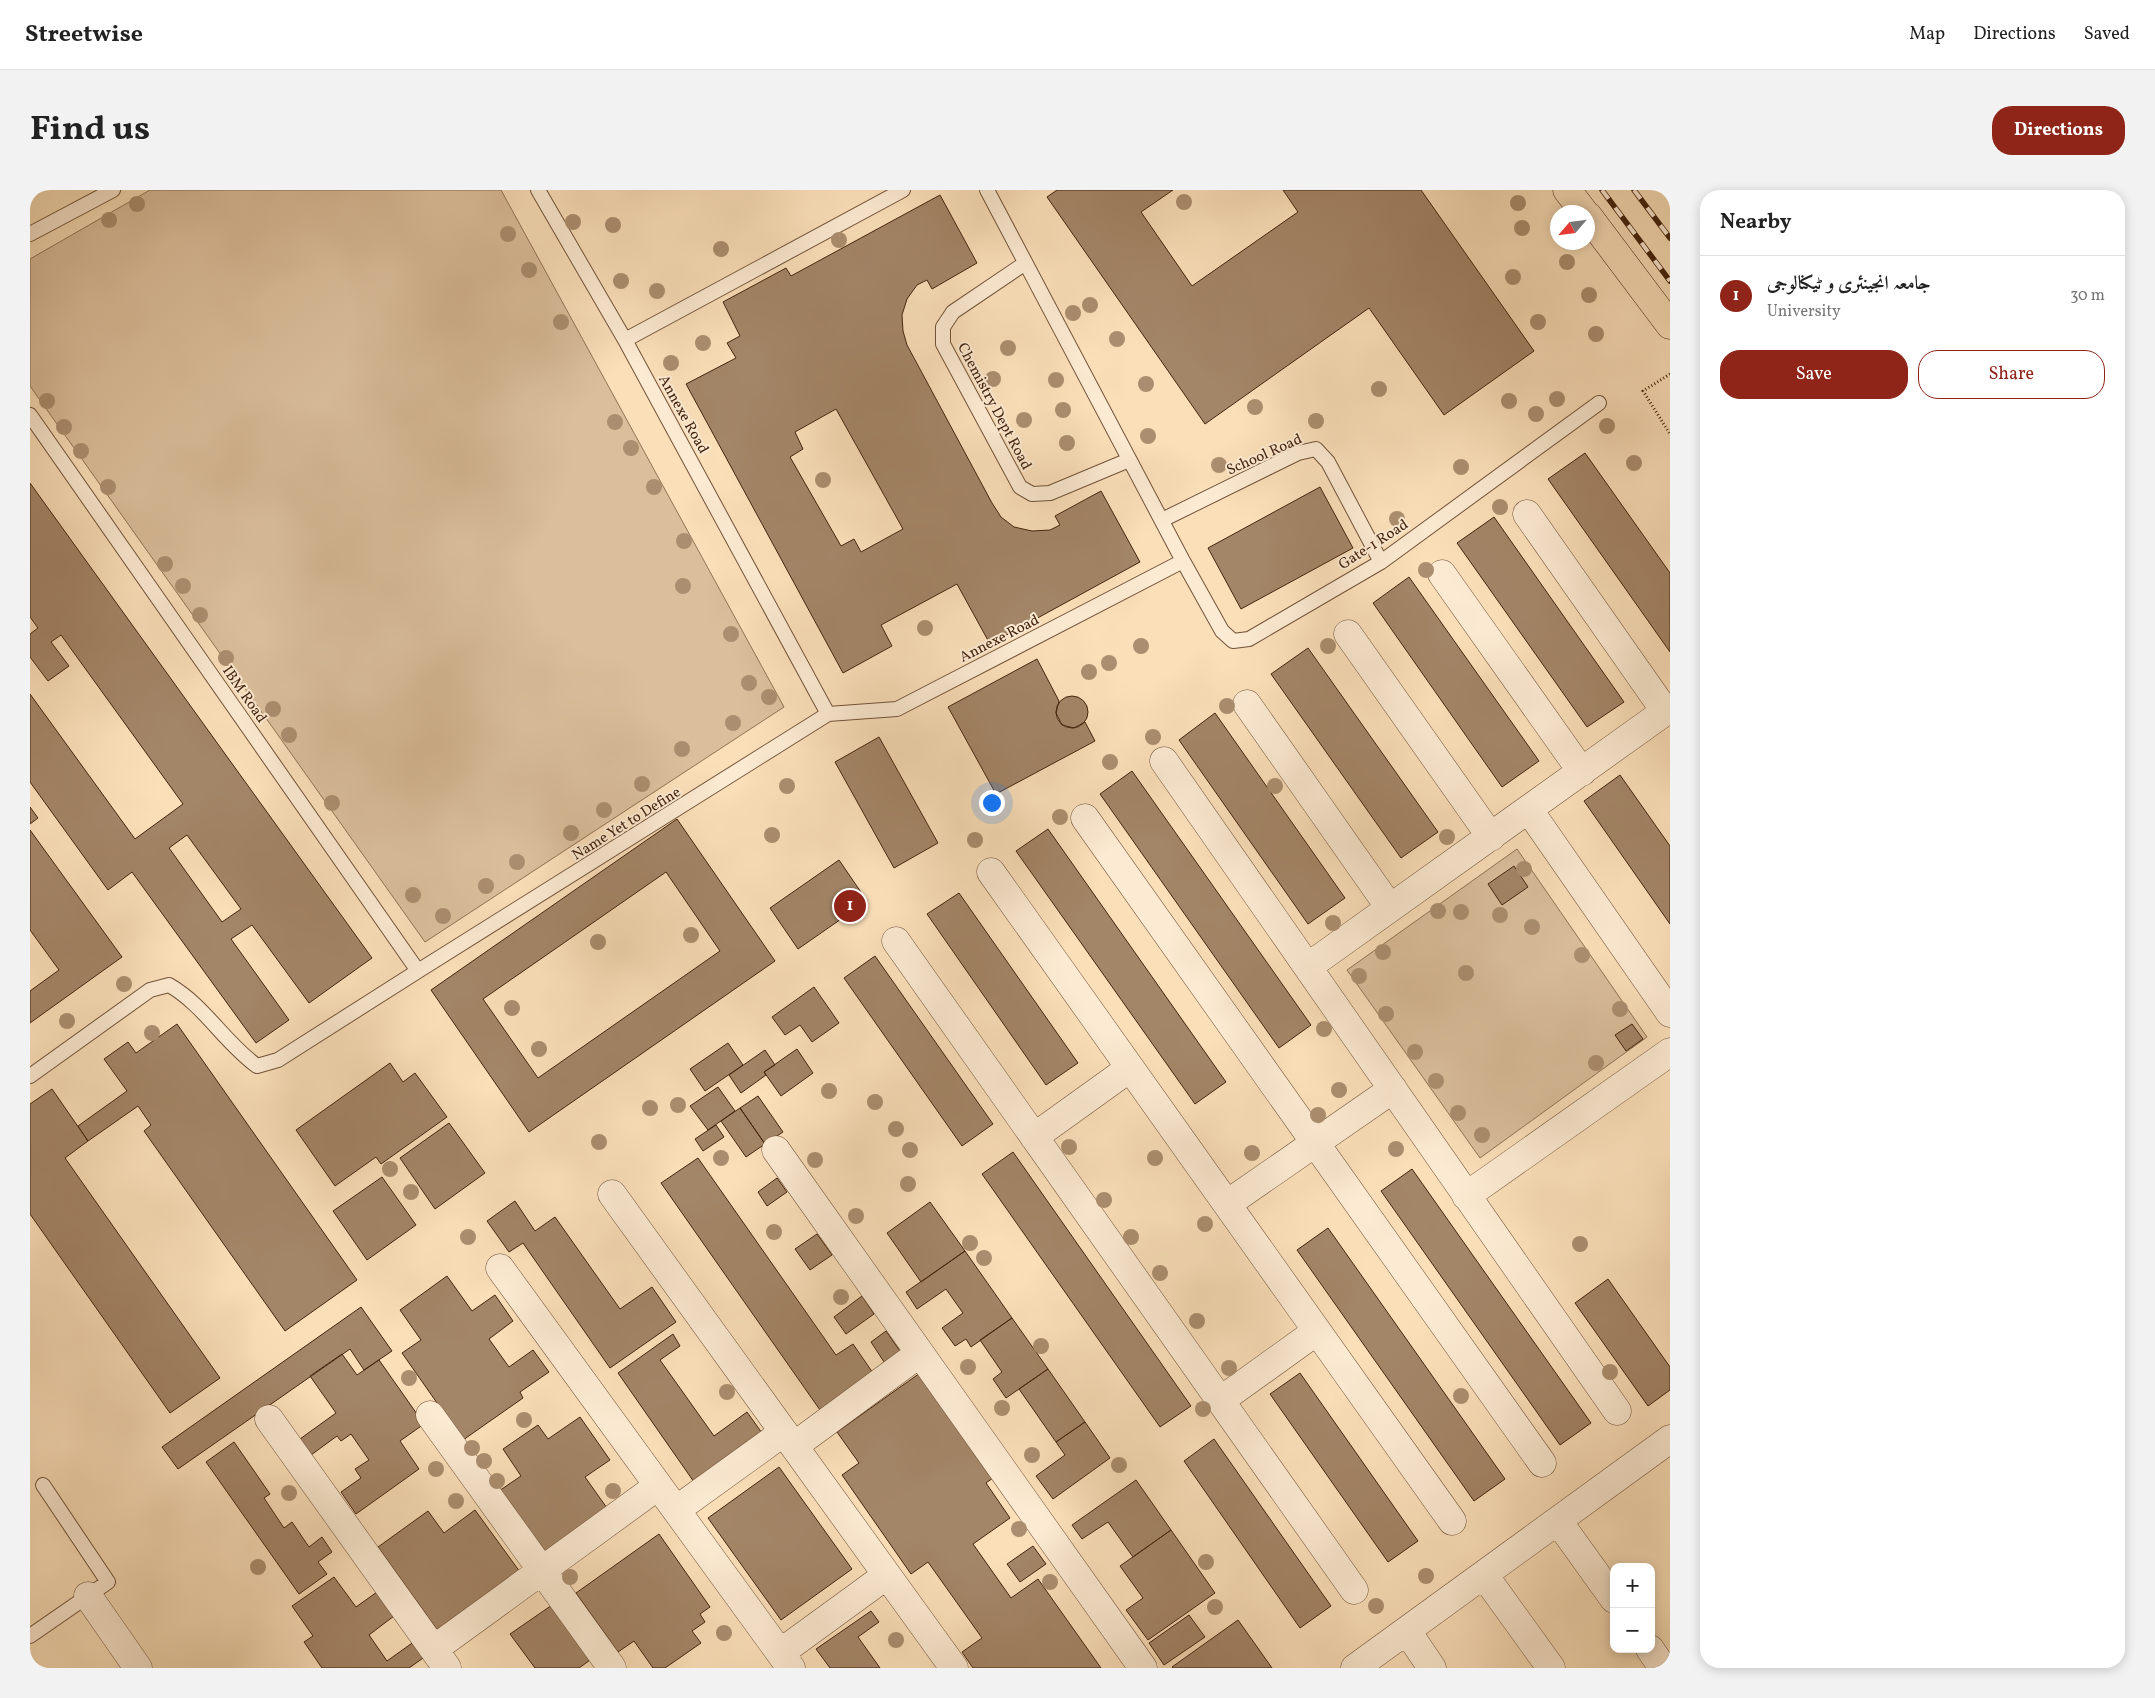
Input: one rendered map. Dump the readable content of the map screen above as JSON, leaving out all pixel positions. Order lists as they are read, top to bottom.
{
  "streets": {
    "lane": [
      "Chemistry Dept Road",
      "Annexe Road",
      "School Road",
      "Gate-1 Road",
      "IBM Road",
      "Name Yet to Define"
    ]
  },
  "crossings": [
    ["Annexe Road", "Gate-1 Road"],
    ["Annexe Road", "Name Yet to Define"],
    ["School Road", "Gate-1 Road"],
    ["IBM Road", "Name Yet to Define"]
  ],
  "north": "bottom left",
  "page": {
    "header": "Streetwise",
    "nav": ["Map", "Directions", "Saved"],
    "title": "Find us",
    "buttons": [
      "Directions",
      ["Save", "Share"]
    ],
    "heading": "Nearby",
    "list": [
      {
        "mark": "1",
        "name": "جامعہ انجینئری و ٹیکنالوجی",
        "note": "University",
        "value": "30 m"
      }
    ],
    "pins": "1",
    "map_buttons": ["+", "−"]
  }
}
